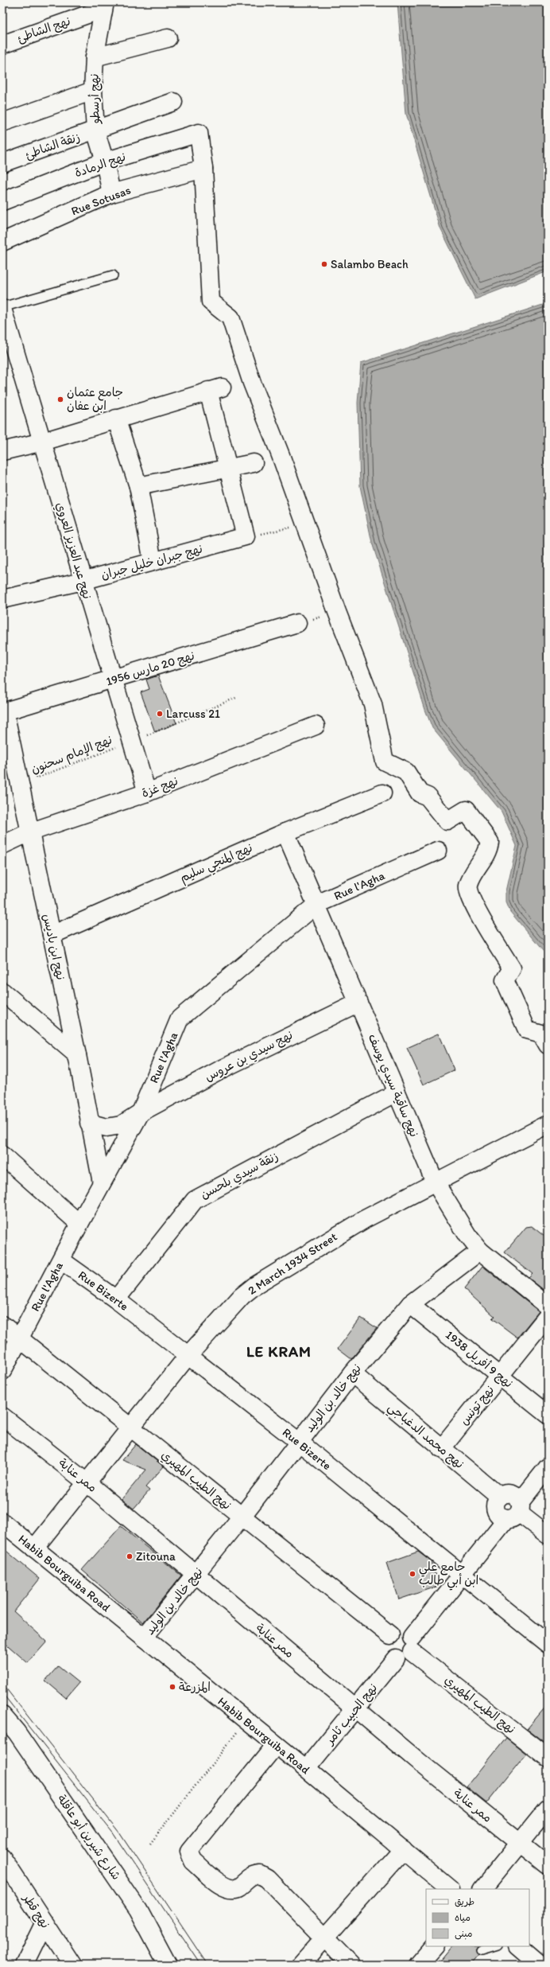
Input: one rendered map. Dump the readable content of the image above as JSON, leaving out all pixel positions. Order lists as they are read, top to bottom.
{
  "streets": {
    "street": [
      "نهج الشاطئ",
      "نهج أرسطو",
      "زنقة الشاطئ",
      "نهج الرمادة",
      "Rue Sotusas",
      "نهج عبد العزيز العروي",
      "نهج جبران خليل جبران",
      "نهج 20 مارس 1956",
      "نهج غزة",
      "نهج المنجي سليم",
      "Rue l'Agha",
      "نهج ابن باديس",
      "نهج سيدي بن عروس",
      "نهج ساقية سيدي يوسف",
      "زنقة سيدي بلحسن",
      "2 March 1934 Street",
      "Rue Bizerte",
      "نهج 9 أفريل 1938",
      "نهج خالد بن الوليد",
      "نهج تونس",
      "نهج محمد الدغباجي",
      "ممر عنابة",
      "نهج الطيب المهيري",
      "Habib Bourguiba Road",
      "نهج الحبيب ثامر",
      "شارع شيرين أبو عاقلة",
      "نهج قطر"
    ],
    "path": ["نهج الإمام سحنون"]
  },
  "crossings": [
    ["نهج الشاطئ", "نهج أرسطو"],
    ["نهج أرسطو", "زنقة الشاطئ"],
    ["نهج أرسطو", "نهج الرمادة"],
    ["نهج أرسطو", "Rue Sotusas"],
    ["نهج الرمادة", "Rue Sotusas"],
    ["نهج عبد العزيز العروي", "نهج جبران خليل جبران"],
    ["نهج عبد العزيز العروي", "نهج 20 مارس 1956"],
    ["نهج عبد العزيز العروي", "نهج الإمام سحنون"],
    ["نهج عبد العزيز العروي", "نهج غزة"],
    ["نهج 20 مارس 1956", "نهج ابن باديس"],
    ["نهج الإمام سحنون", "نهج ابن باديس"],
    ["نهج غزة", "نهج ابن باديس"],
    ["نهج المنجي سليم", "نهج ابن باديس"],
    ["نهج المنجي سليم", "نهج ساقية سيدي يوسف"],
    ["Rue l'Agha", "نهج ابن باديس"],
    ["Rue l'Agha", "نهج سيدي بن عروس"],
    ["Rue l'Agha", "نهج ساقية سيدي يوسف"],
    ["Rue l'Agha", "Rue Bizerte"],
    ["Rue l'Agha", "نهج الطيب المهيري"],
    ["نهج ابن باديس", "نهج سيدي بن عروس"],
    ["نهج سيدي بن عروس", "نهج ساقية سيدي يوسف"],
    ["نهج ساقية سيدي يوسف", "زنقة سيدي بلحسن"],
    ["نهج ساقية سيدي يوسف", "2 March 1934 Street"],
    ["نهج ساقية سيدي يوسف", "نهج خالد بن الوليد"],
    ["زنقة سيدي بلحسن", "Rue Bizerte"],
    ["2 March 1934 Street", "Rue Bizerte"],
    ["2 March 1934 Street", "ممر عنابة"],
    ["2 March 1934 Street", "نهج الطيب المهيري"],
    ["2 March 1934 Street", "Habib Bourguiba Road"],
    ["Rue Bizerte", "نهج خالد بن الوليد"],
    ["نهج 9 أفريل 1938", "نهج خالد بن الوليد"],
    ["نهج 9 أفريل 1938", "نهج تونس"],
    ["نهج خالد بن الوليد", "نهج محمد الدغباجي"],
    ["نهج خالد بن الوليد", "ممر عنابة"],
    ["نهج خالد بن الوليد", "نهج الطيب المهيري"],
    ["نهج خالد بن الوليد", "Habib Bourguiba Road"],
    ["نهج تونس", "نهج محمد الدغباجي"],
    ["ممر عنابة", "نهج الحبيب ثامر"],
    ["نهج الطيب المهيري", "نهج الحبيب ثامر"],
    ["Habib Bourguiba Road", "نهج الحبيب ثامر"]
  ],
  "districts": ["LE KRAM"],
  "places": [
    "Salambo Beach",
    "جامع عثمان ابن عفان",
    "Larcuss 21",
    "Zitouna",
    "جامع علي ابن أبي طالب",
    "المزرعة"
  ],
  "legend": ["طريق", "مياه", "مبنى"]
}
